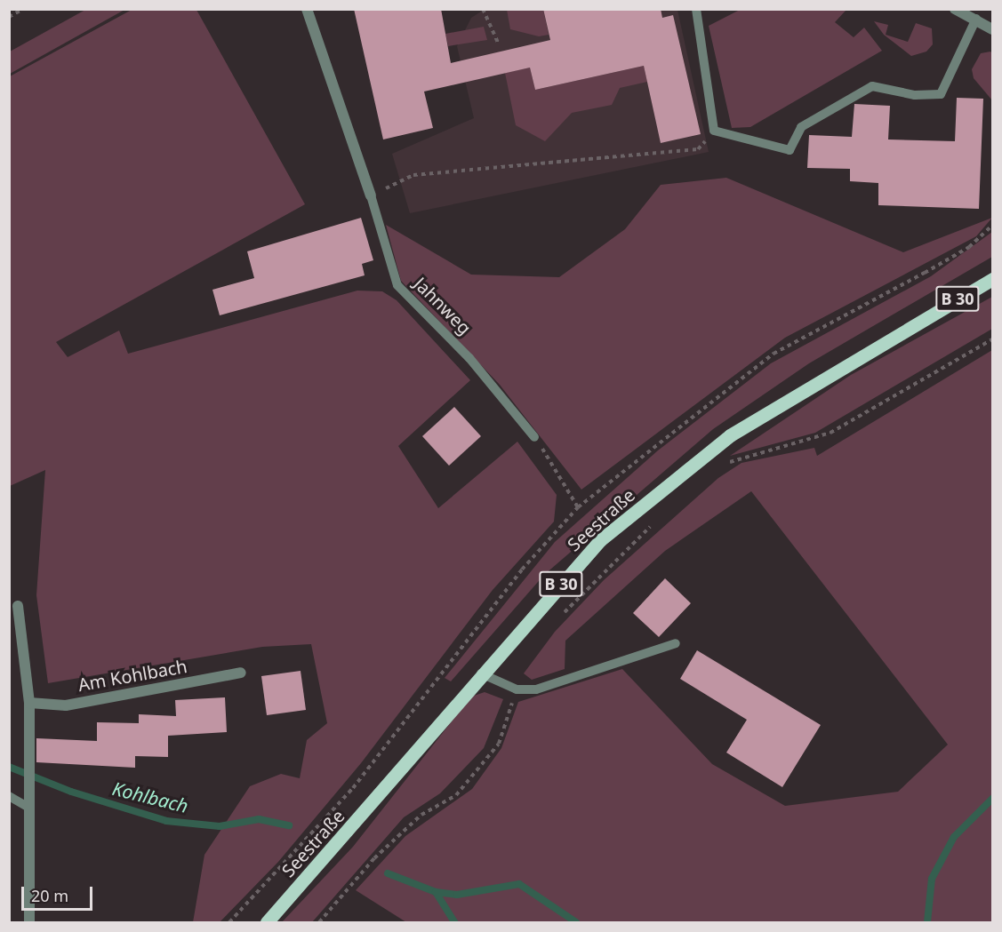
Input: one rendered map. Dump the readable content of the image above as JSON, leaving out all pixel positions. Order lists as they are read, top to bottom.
{
  "streets": {
    "main road": ["B 30", "Seestraße"],
    "street": ["Jahnweg", "Am Kohlbach"]
  },
  "water": ["Kohlbach"],
  "scale_bar": "20 m"
}
